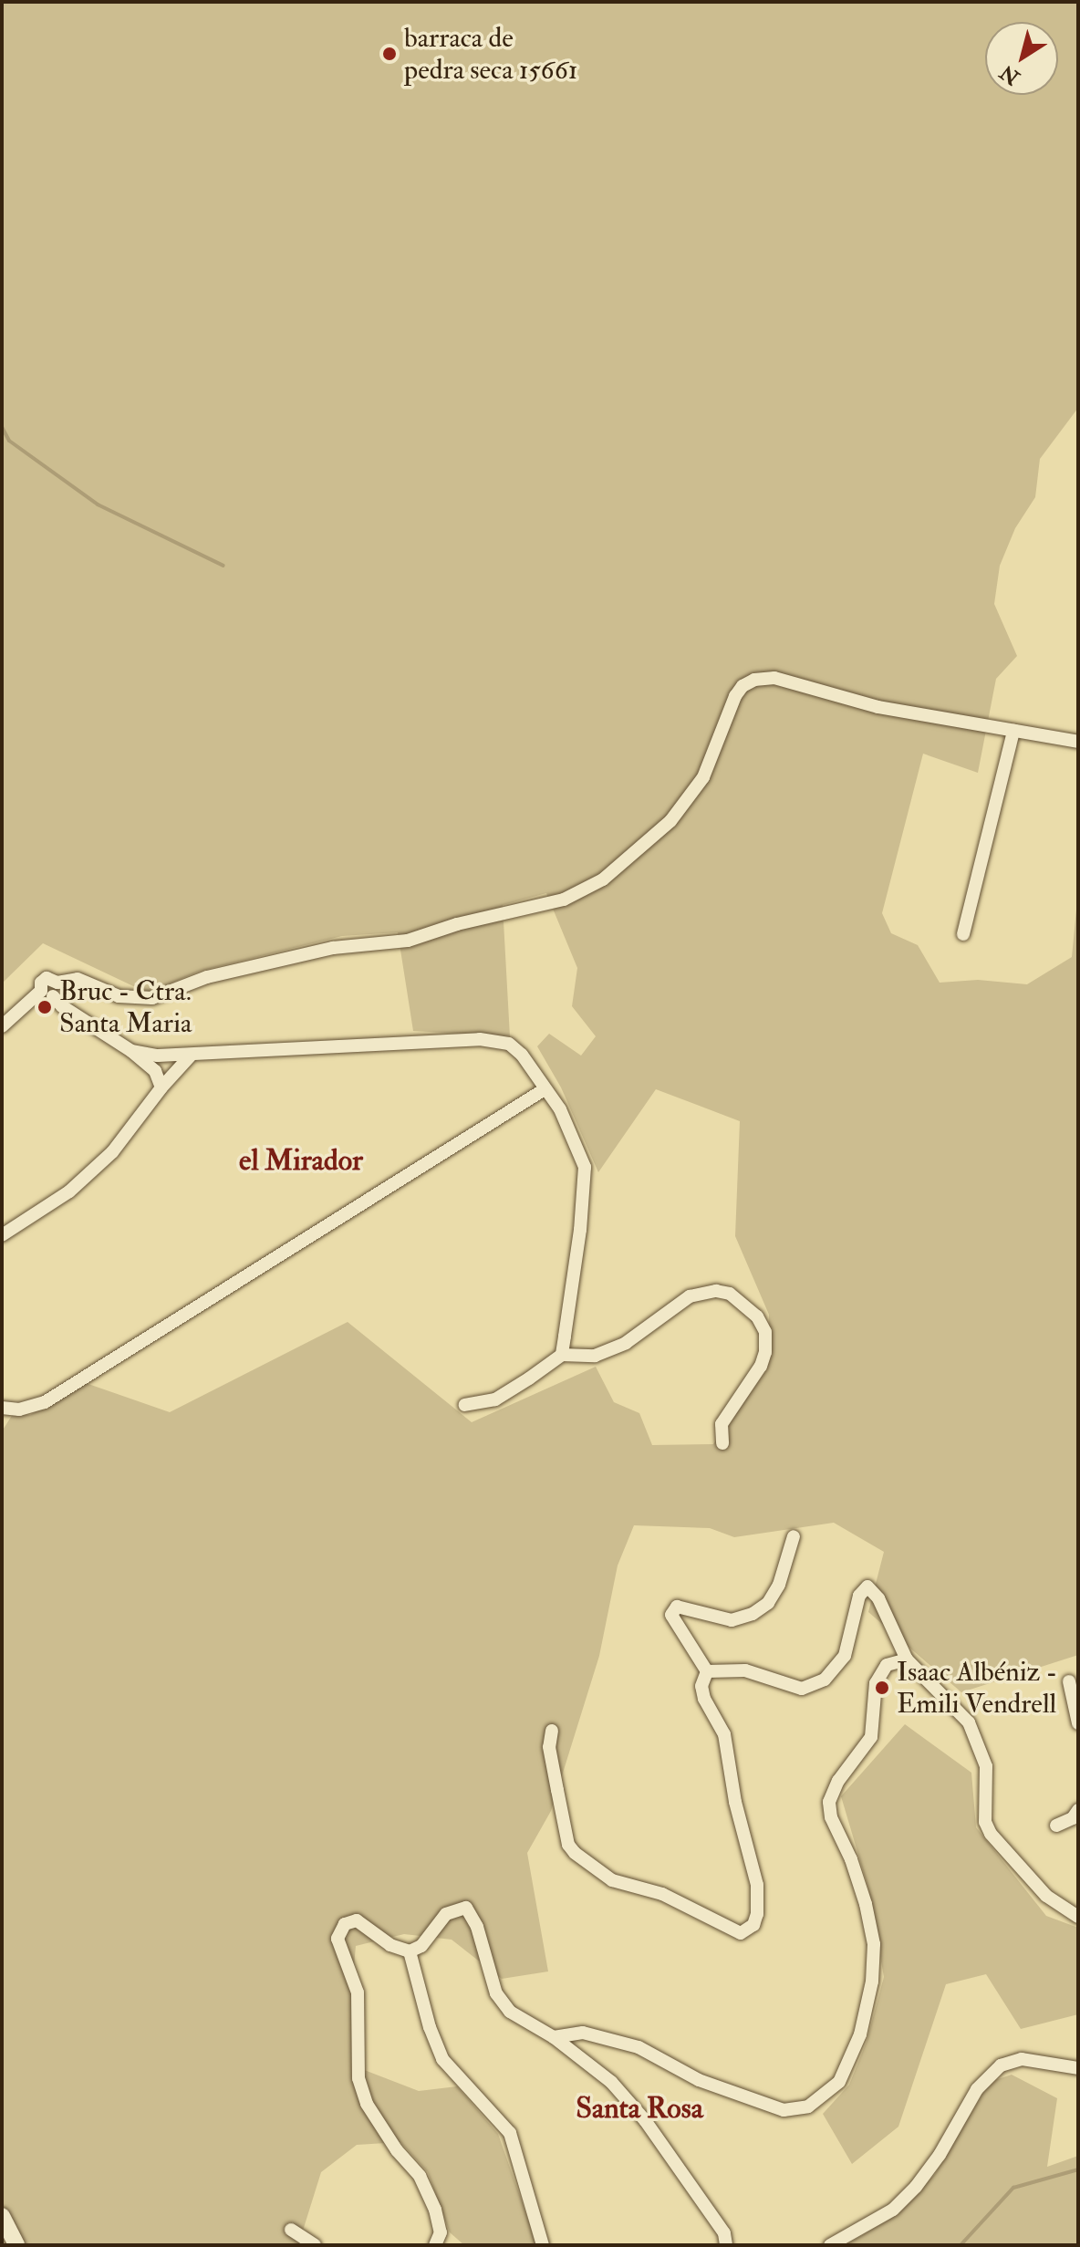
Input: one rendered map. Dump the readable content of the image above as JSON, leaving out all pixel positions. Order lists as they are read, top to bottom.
{
  "districts": ["el Mirador", "Santa Rosa"],
  "places": ["barraca de pedra seca 15661", "Bruc - Ctra. Santa Maria", "Isaac Albéniz - Emili Vendrell"],
  "north": "bottom left"
}
